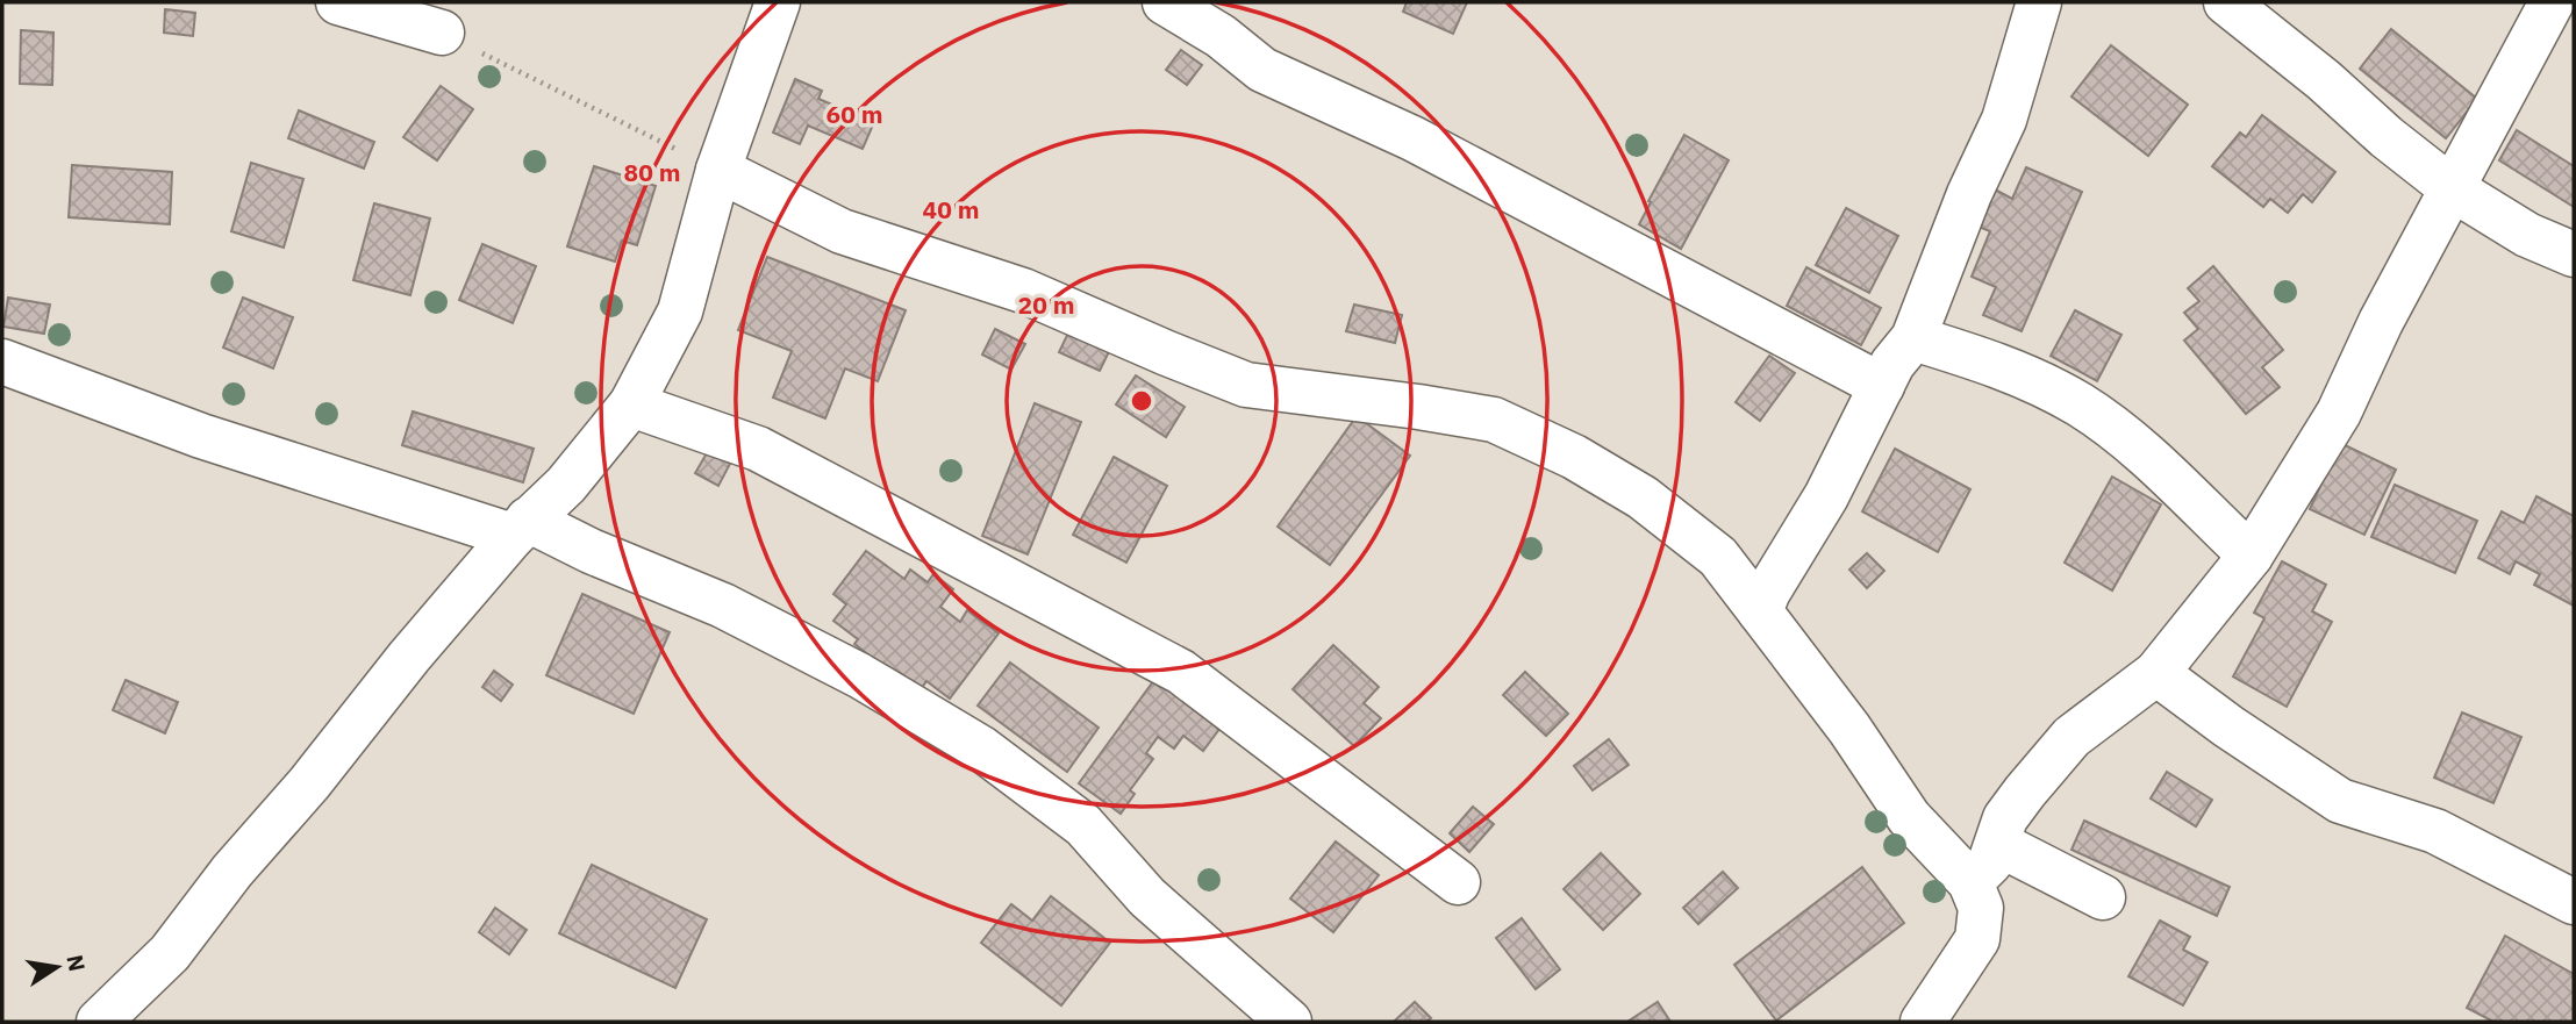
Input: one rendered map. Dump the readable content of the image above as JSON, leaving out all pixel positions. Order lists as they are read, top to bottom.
{
  "north": "right",
  "rings": [
    "60 m",
    "80 m",
    "40 m",
    "20 m"
  ]
}
